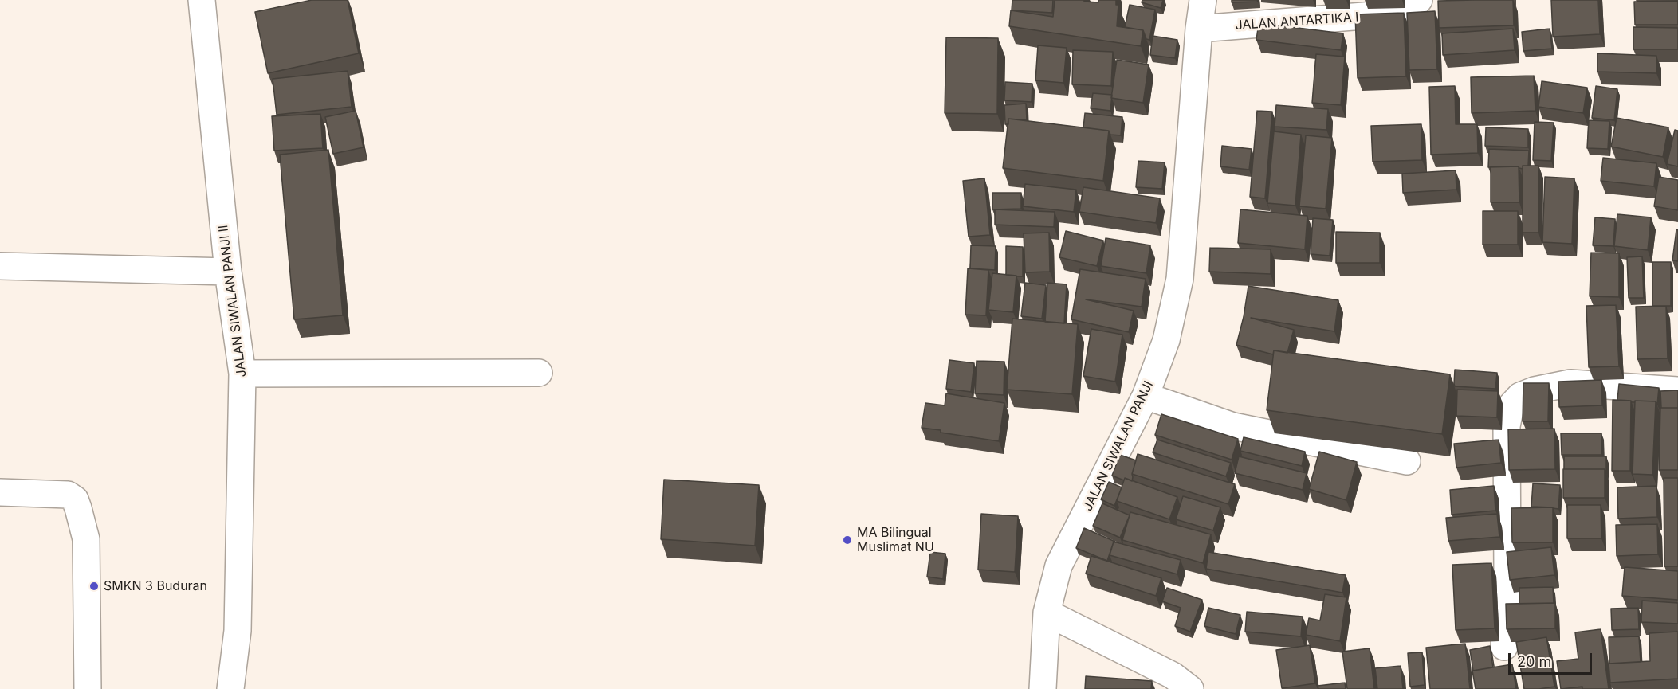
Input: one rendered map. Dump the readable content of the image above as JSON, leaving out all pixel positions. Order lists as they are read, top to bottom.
{
  "streets": {
    "street": ["JALAN ANTARTIKA I", "JALAN SIWALAN PANJI II", "JALAN SIWALAN PANJI"]
  },
  "crossings": [
    ["JALAN ANTARTIKA I", "JALAN SIWALAN PANJI"]
  ],
  "places": ["MA Bilingual Muslimat NU", "SMKN 3 Buduran"],
  "scale_bar": "20 m"
}
